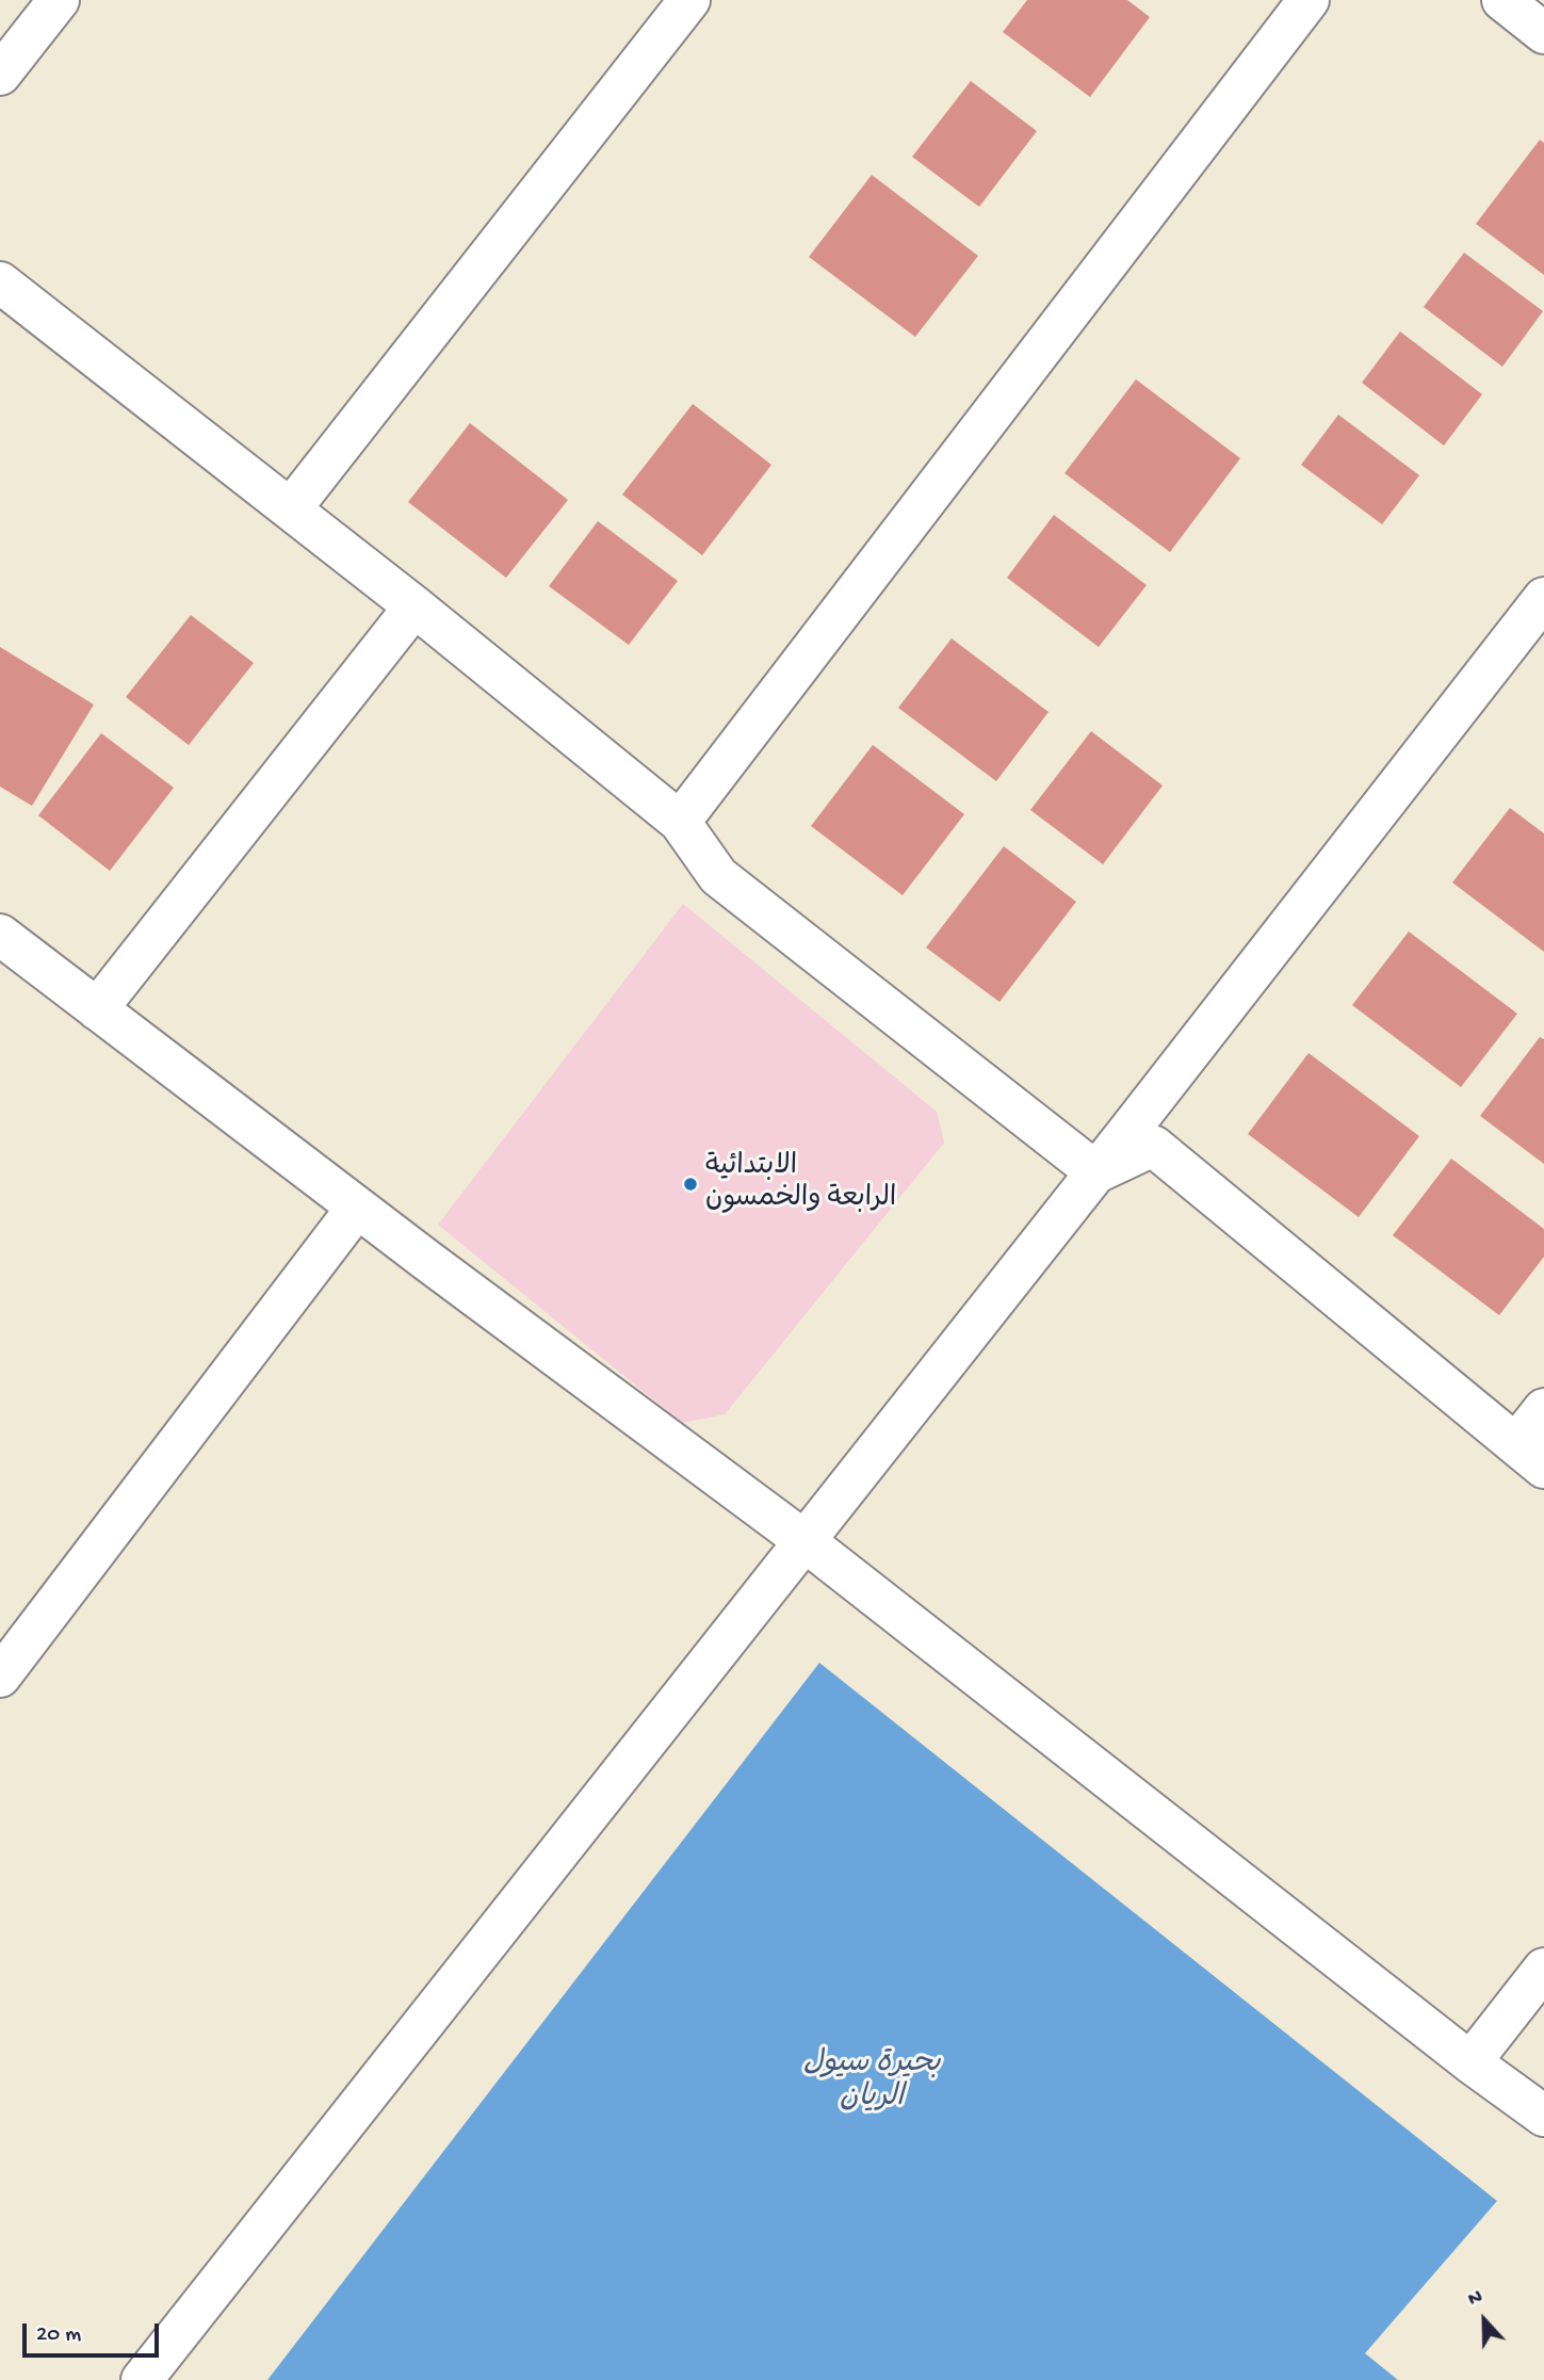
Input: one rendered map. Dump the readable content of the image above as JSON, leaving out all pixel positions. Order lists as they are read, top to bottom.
{
  "water": ["بحيرة سيول الريان"],
  "places": ["الابتدائية الرابعة والخمسون"],
  "scale_bar": "20 m",
  "north": "top"
}
